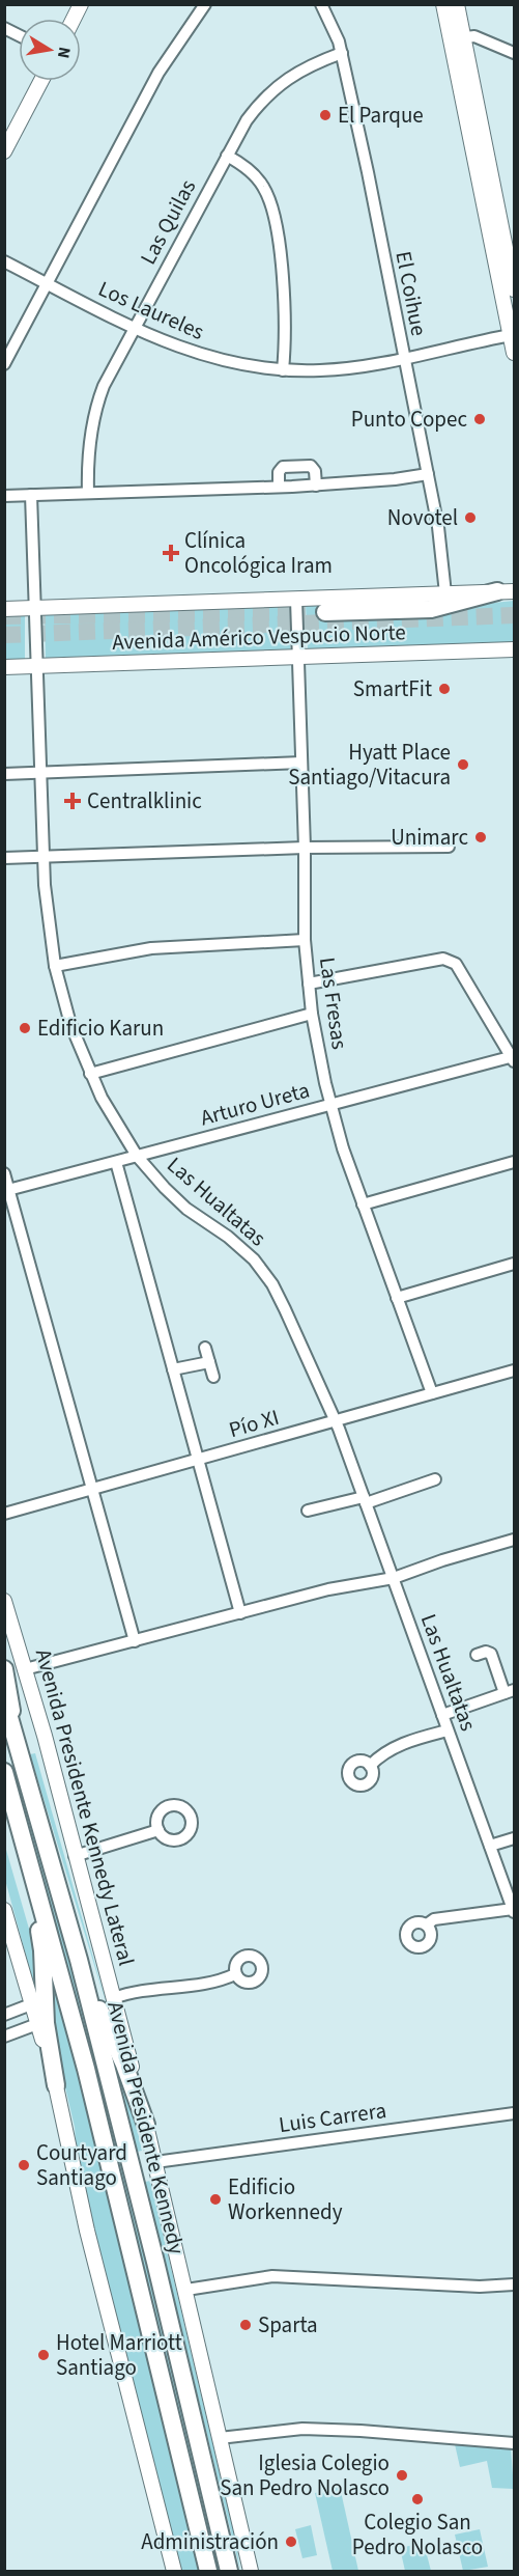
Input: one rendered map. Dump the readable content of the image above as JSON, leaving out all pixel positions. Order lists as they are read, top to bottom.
{
  "streets": {
    "highway": ["Avenida Presidente Kennedy"],
    "main road": ["Avenida Américo Vespucio Norte", "Avenida Presidente Kennedy Lateral"],
    "street": [
      "Las Quilas",
      "El Coihue",
      "Los Laureles",
      "Las Fresas",
      "Arturo Ureta",
      "Las Hualtatas",
      "Pío XI",
      "Luis Carrera"
    ]
  },
  "crossings": [
    ["Las Quilas", "El Coihue"],
    ["Las Quilas", "Los Laureles"],
    ["El Coihue", "Los Laureles"],
    ["El Coihue", "Avenida Américo Vespucio Norte"],
    ["Avenida Américo Vespucio Norte", "Las Fresas"],
    ["Avenida Américo Vespucio Norte", "Las Hualtatas"],
    ["Las Fresas", "Arturo Ureta"],
    ["Las Fresas", "Pío XI"],
    ["Arturo Ureta", "Las Hualtatas"],
    ["Las Hualtatas", "Pío XI"],
    ["Avenida Presidente Kennedy Lateral", "Luis Carrera"]
  ],
  "places": {
    "other": [
      "El Parque",
      "Punto Copec",
      "Novotel",
      "SmartFit",
      "Hyatt Place Santiago/Vitacura",
      "Unimarc",
      "Edificio Karun",
      "Courtyard Santiago",
      "Edificio Workennedy",
      "Sparta",
      "Hotel Marriott Santiago",
      "Iglesia Colegio San Pedro Nolasco",
      "Colegio San Pedro Nolasco",
      "Administración"
    ],
    "health": ["Clínica Oncológica Iram", "Centralklinic"]
  },
  "north": "right"
}
